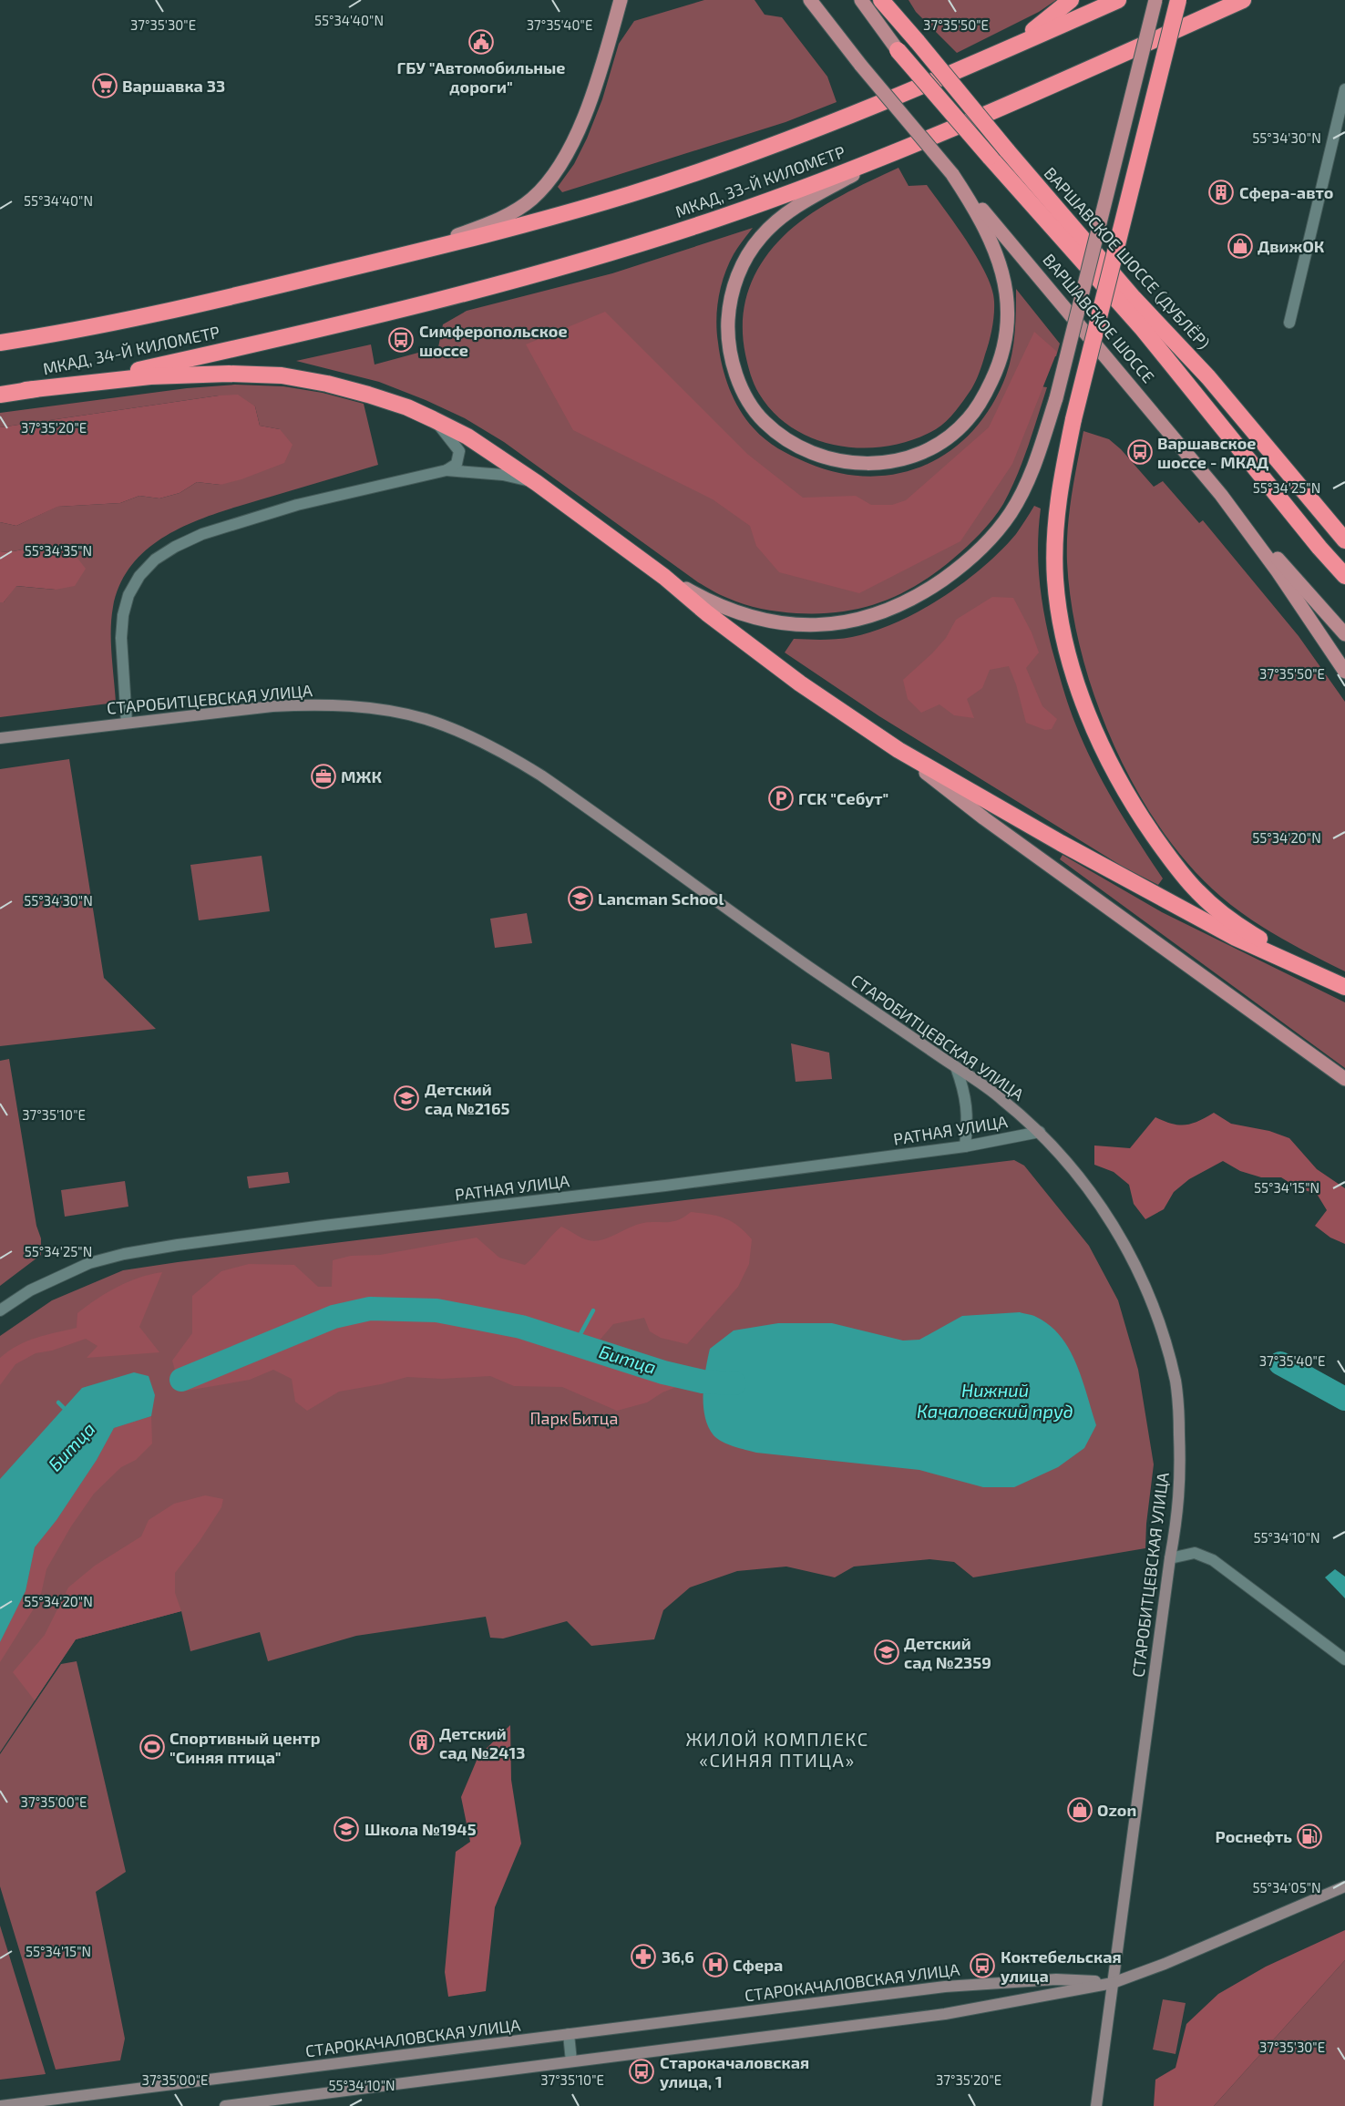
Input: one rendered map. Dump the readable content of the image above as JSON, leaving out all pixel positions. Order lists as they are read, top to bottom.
{
  "streets": {
    "highway": [
      "МКАД, 33-Й КИЛОМЕТР",
      "ВАРШАВСКОЕ ШОССЕ (ДУБЛЁР)",
      "ВАРШАВСКОЕ ШОССЕ",
      "МКАД, 34-Й КИЛОМЕТР"
    ],
    "street": ["СТАРОБИТЦЕВСКАЯ УЛИЦА", "РАТНАЯ УЛИЦА", "СТАРОКАЧАЛОВСКАЯ УЛИЦА"]
  },
  "crossings": [
    ["МКАД, 33-Й КИЛОМЕТР", "МКАД, 34-Й КИЛОМЕТР"],
    ["СТАРОБИТЦЕВСКАЯ УЛИЦА", "РАТНАЯ УЛИЦА"],
    ["СТАРОБИТЦЕВСКАЯ УЛИЦА", "СТАРОКАЧАЛОВСКАЯ УЛИЦА"]
  ],
  "districts": ["ЖИЛОЙ КОМПЛЕКС «СИНЯЯ ПТИЦА»"],
  "water": ["Битца", "Нижний Качаловский пруд"],
  "parks": ["Парк Битца"],
  "places": {
    "public building": ["ГБУ \"Автомобильные дороги\""],
    "supermarket": ["Варшавка 33"],
    "building": ["Сфера-авто", "Детский сад №2413"],
    "shop": ["ДвижОК", "Ozon"],
    "bus stop": [
      "Симферопольское шоссе",
      "Варшавское шоссе - МКАД",
      "Коктебельская улица",
      "Старокачаловская улица, 1"
    ],
    "office": ["МЖК"],
    "parking": ["ГСК \"Себут\""],
    "school or university": [
      "Lancman School",
      "Детский сад №2165",
      "Детский сад №2359",
      "Школа №1945"
    ],
    "sports": ["Спортивный центр \"Синяя птица\""],
    "fuel station": ["Роснефть"],
    "pharmacy": ["36,6"],
    "hospital": ["Сфера"]
  },
  "coordinates": [
    "55°34'40\"N",
    "37°35'30\"E",
    "37°35'40\"E",
    "37°35'50\"E",
    "55°34'30\"N",
    "37°35'20\"E",
    "55°34'25\"N",
    "55°34'35\"N",
    "55°34'20\"N",
    "37°35'10\"E",
    "55°34'15\"N",
    "55°34'10\"N",
    "37°35'00\"E",
    "55°34'05\"N"
  ]
}
